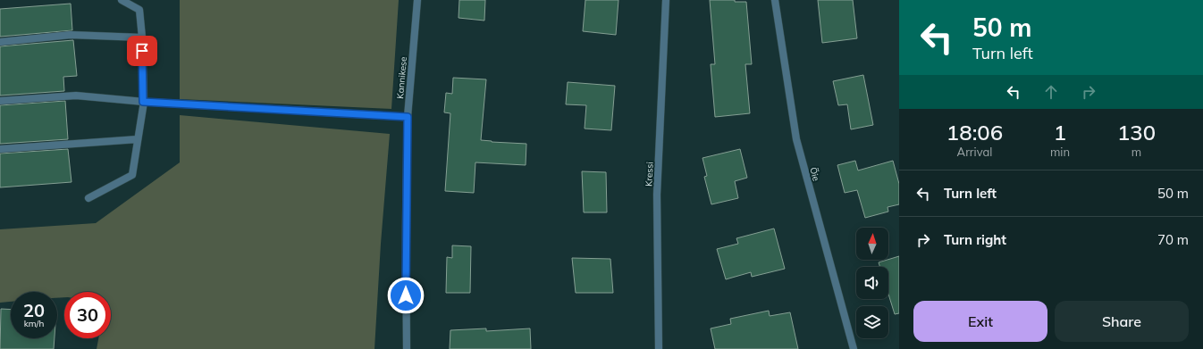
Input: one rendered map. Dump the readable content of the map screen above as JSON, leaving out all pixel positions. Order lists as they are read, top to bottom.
{
  "streets": {
    "street": ["Kannikese", "Kressi", "Õie"]
  },
  "north": "top",
  "page": {
    "turn": ["50 m", "Turn left"],
    "eta": [
      "18:06",
      "Arrival",
      "1",
      "min",
      "130",
      "m"
    ],
    "list": [
      {
        "name": "Turn left",
        "value": "50 m"
      },
      {
        "name": "Turn right",
        "value": "70 m"
      }
    ],
    "speed": "20 km/h",
    "limit": "30",
    "buttons": ["Exit", "Share"]
  }
}
